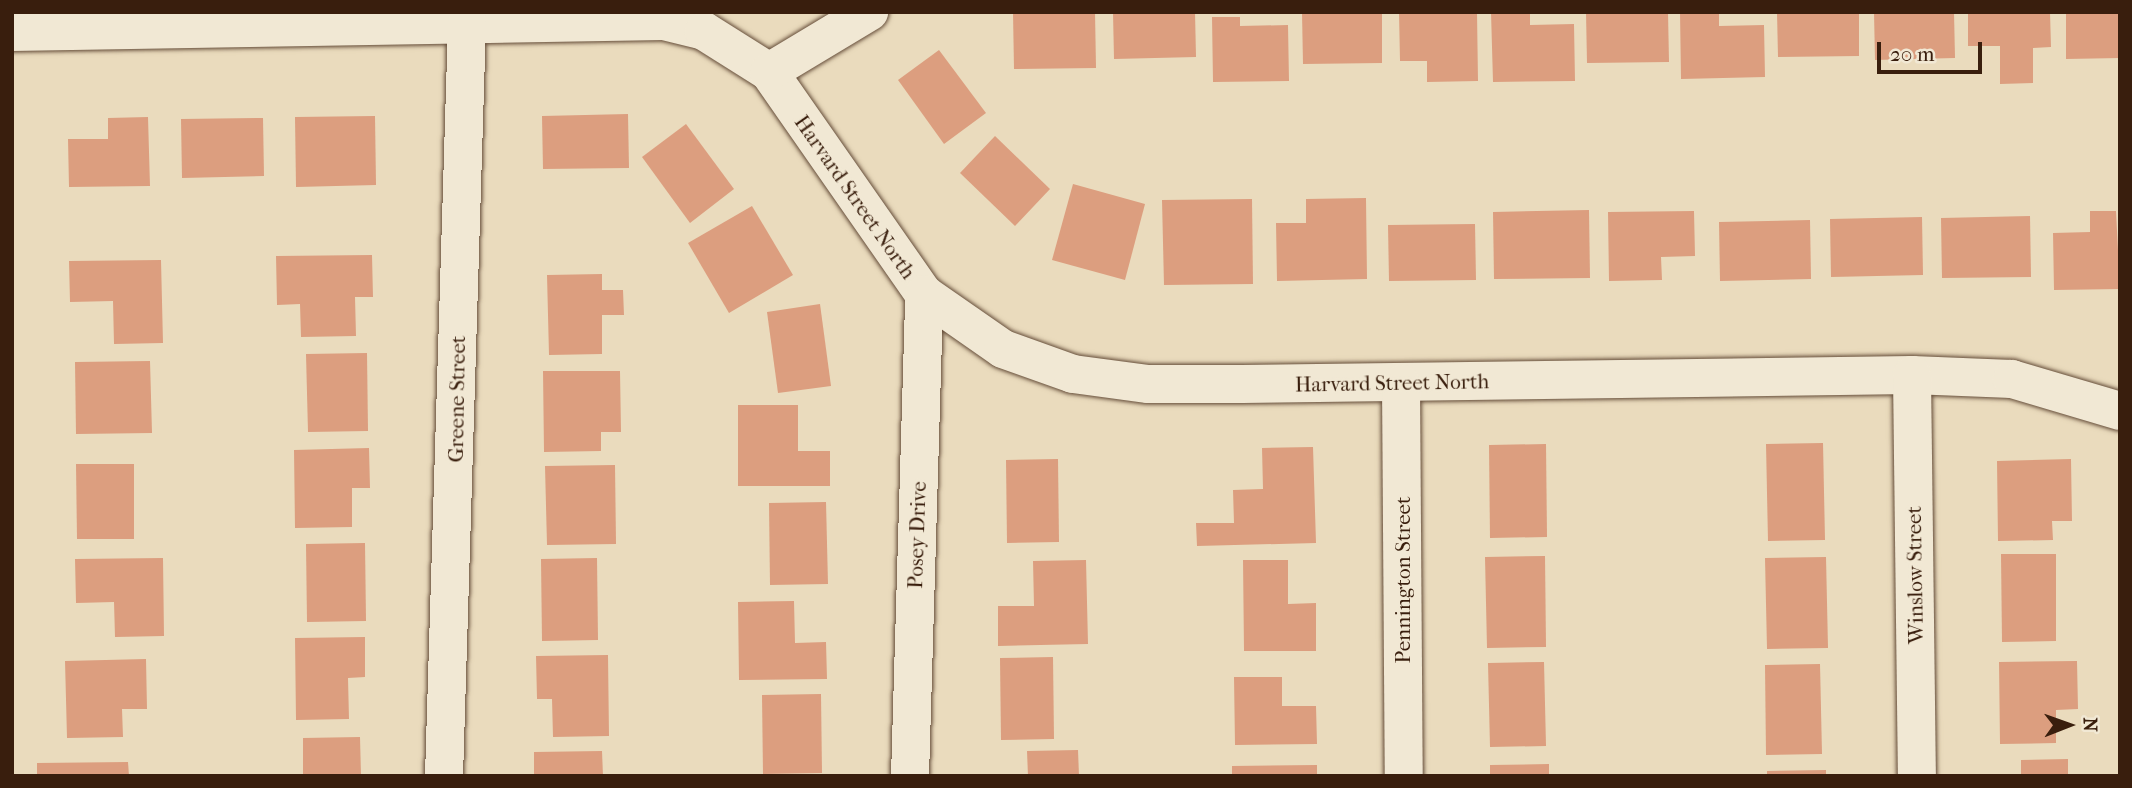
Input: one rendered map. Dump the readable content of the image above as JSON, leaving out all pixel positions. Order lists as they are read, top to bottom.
{
  "streets": {
    "street": [
      "Harvard Street North",
      "Greene Street",
      "Posey Drive",
      "Winslow Street",
      "Pennington Street"
    ]
  },
  "crossings": [
    ["Harvard Street North", "Greene Street"],
    ["Harvard Street North", "Posey Drive"],
    ["Harvard Street North", "Winslow Street"],
    ["Harvard Street North", "Pennington Street"]
  ],
  "scale_bar": "20 m",
  "north": "right"
}
